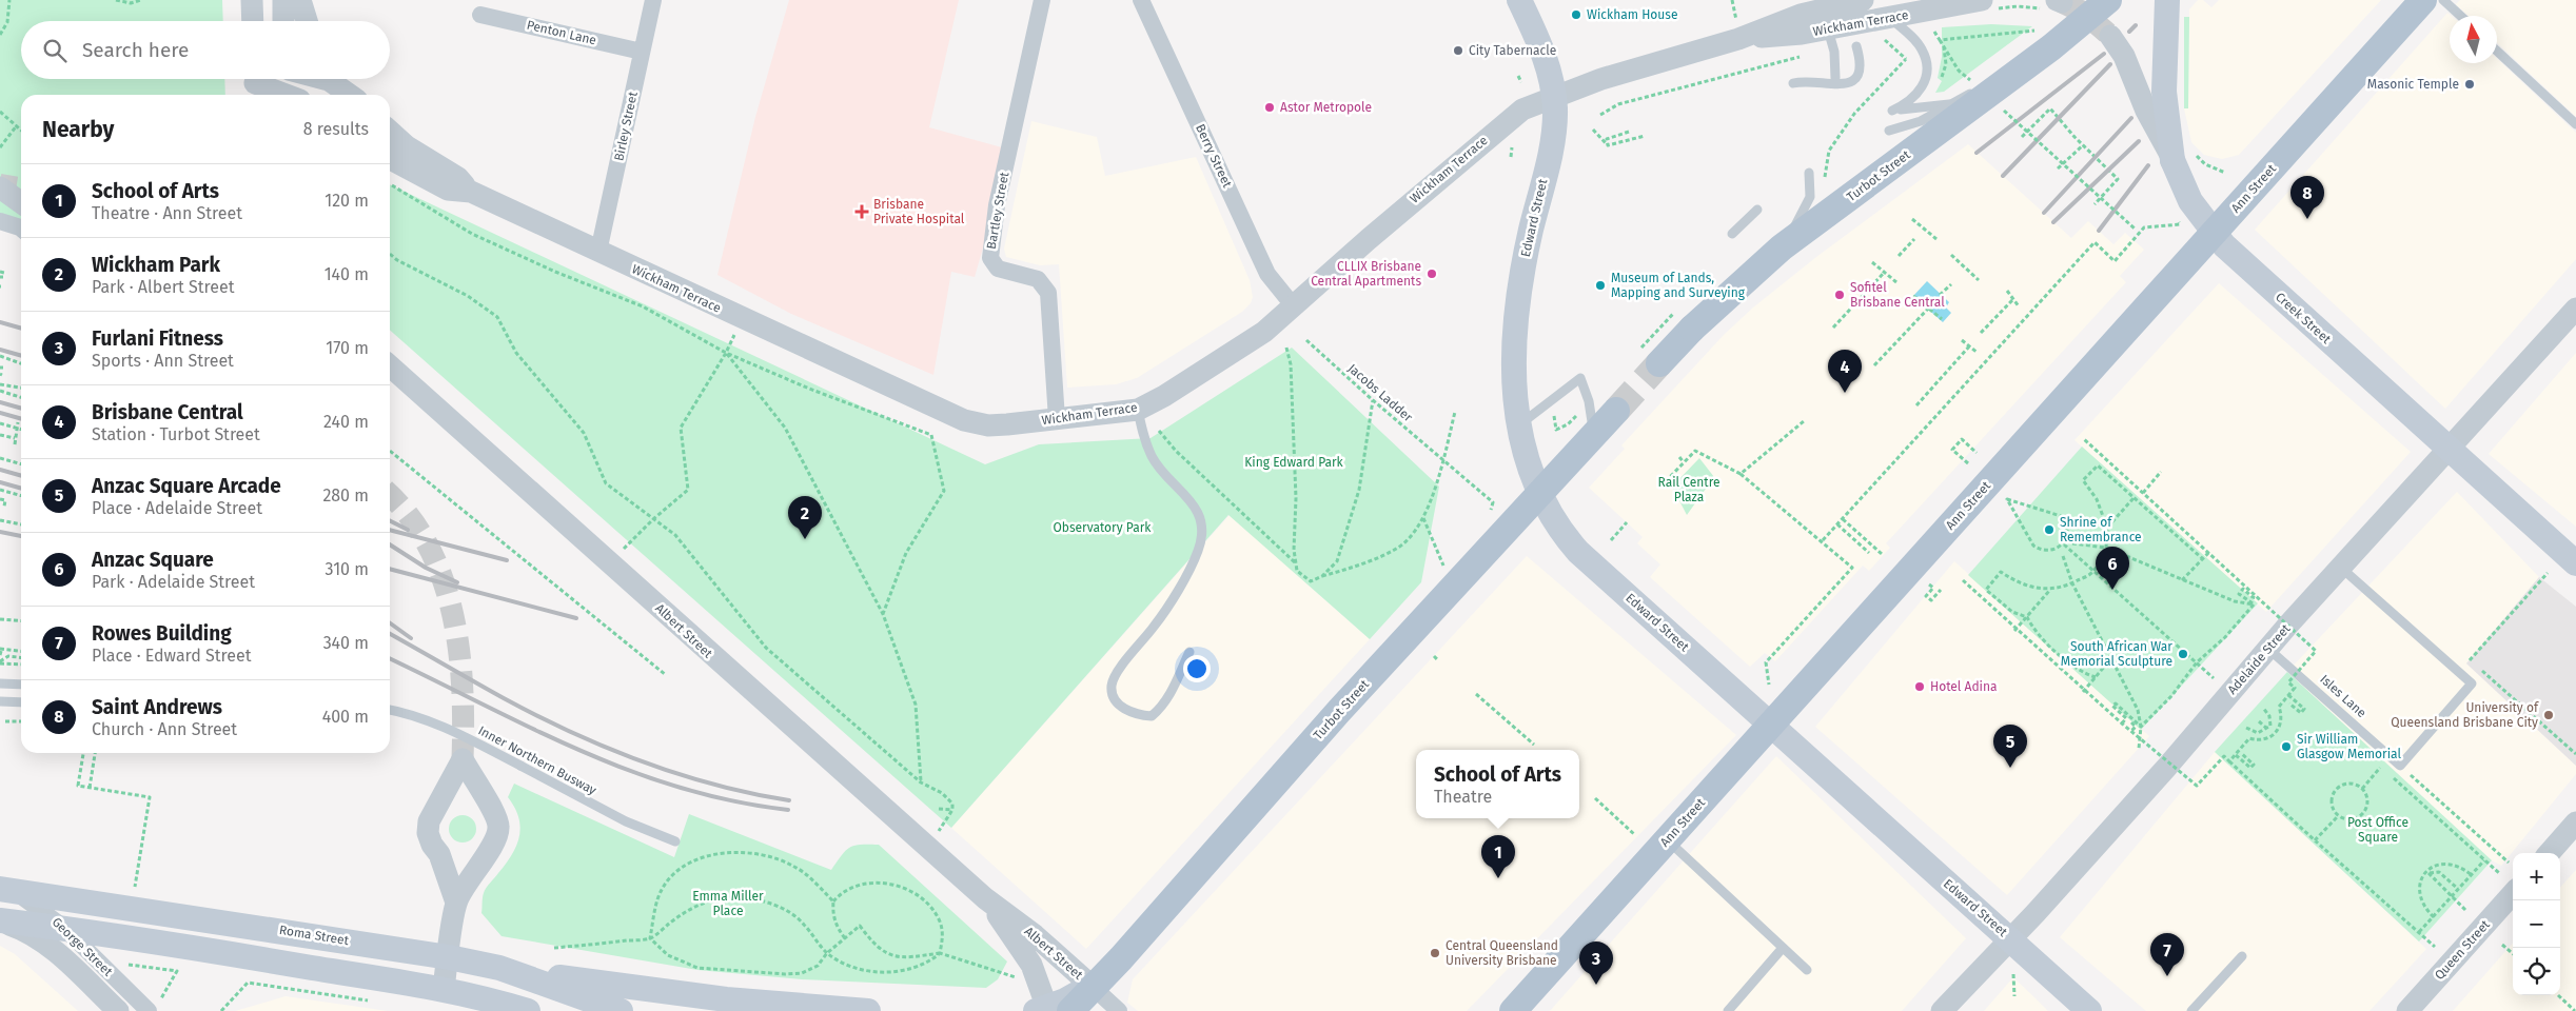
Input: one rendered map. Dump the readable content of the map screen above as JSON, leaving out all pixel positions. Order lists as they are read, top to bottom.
{
  "streets": {
    "main road": [
      "Turbot Street",
      "Ann Street",
      "Edward Street",
      "Creek Street",
      "Roma Street"
    ],
    "street": [
      "Wickham Terrace",
      "Penton Lane",
      "Birley Street",
      "Berry Street",
      "Bartley Street",
      "Albert Street",
      "Adelaide Street",
      "George Street",
      "Queen Street"
    ],
    "lane": ["Isles Lane", "Inner Northern Busway"],
    "path": ["Jacobs Ladder"]
  },
  "crossings": [
    ["Wickham Terrace", "Birley Street"],
    ["Wickham Terrace", "Berry Street"],
    ["Wickham Terrace", "Bartley Street"],
    ["Wickham Terrace", "Edward Street"],
    ["Penton Lane", "Birley Street"],
    ["Turbot Street", "Edward Street"],
    ["Turbot Street", "Albert Street"],
    ["Ann Street", "Edward Street"],
    ["Ann Street", "Creek Street"],
    ["Edward Street", "Adelaide Street"],
    ["Creek Street", "Adelaide Street"],
    ["Adelaide Street", "Isles Lane"],
    ["Roma Street", "George Street"]
  ],
  "parks": [
    "King Edward Park",
    "Rail Centre Plaza",
    "Observatory Park",
    "Post Office Square",
    "Emma Miller Place"
  ],
  "places": {
    "other": [
      "Wickham House",
      "City Tabernacle",
      "Masonic Temple",
      "Astor Metropole",
      "CLLIX Brisbane Central Apartments",
      "Museum of Lands, Mapping and Surveying",
      "Sofitel Brisbane Central",
      "Shrine of Remembrance",
      "South African War Memorial Sculpture",
      "Hotel Adina",
      "University of Queensland Brisbane City",
      "Sir William Glasgow Memorial",
      "Central Queensland University Brisbane"
    ],
    "health": ["Brisbane Private Hospital"]
  },
  "north": "top",
  "page": {
    "search": "Search here",
    "heading": ["Nearby", "8 results"],
    "list": [
      {
        "mark": "1",
        "name": "School of Arts",
        "note": "Theatre · Ann Street",
        "value": "120 m"
      },
      {
        "mark": "2",
        "name": "Wickham Park",
        "note": "Park · Albert Street",
        "value": "140 m"
      },
      {
        "mark": "3",
        "name": "Furlani Fitness",
        "note": "Sports · Ann Street",
        "value": "170 m"
      },
      {
        "mark": "4",
        "name": "Brisbane Central",
        "note": "Station · Turbot Street",
        "value": "240 m"
      },
      {
        "mark": "5",
        "name": "Anzac Square Arcade",
        "note": "Place · Adelaide Street",
        "value": "280 m"
      },
      {
        "mark": "6",
        "name": "Anzac Square",
        "note": "Park · Adelaide Street",
        "value": "310 m"
      },
      {
        "mark": "7",
        "name": "Rowes Building",
        "note": "Place · Edward Street",
        "value": "340 m"
      },
      {
        "mark": "8",
        "name": "Saint Andrews",
        "note": "Church · Ann Street",
        "value": "400 m"
      }
    ],
    "pins": [
      "8",
      "4",
      "2",
      "6",
      "5",
      "1",
      "7",
      "3"
    ],
    "popup": ["School of Arts", "Theatre"],
    "map_buttons": ["+", "−"]
  }
}
